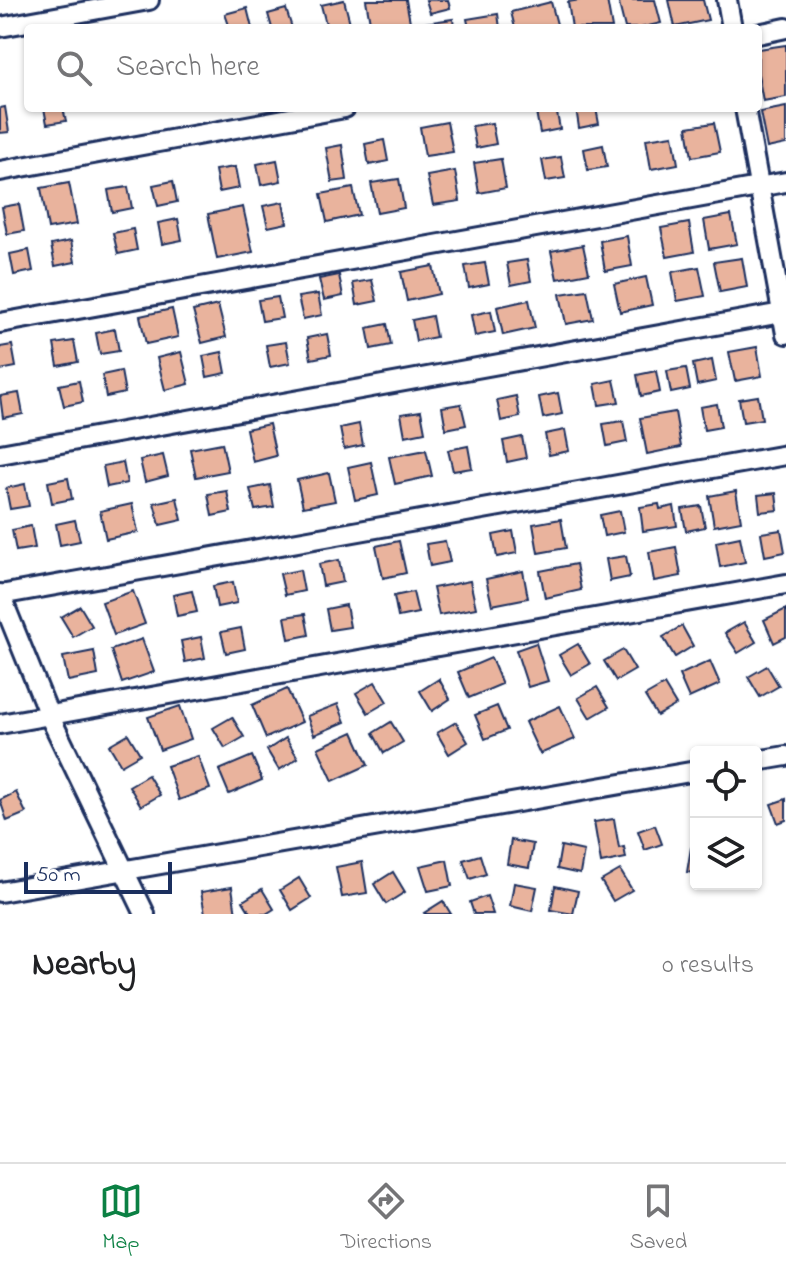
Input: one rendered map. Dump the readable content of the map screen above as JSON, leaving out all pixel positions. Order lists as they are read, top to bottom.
{
  "scale_bar": "50 m",
  "page": {
    "search": "Search here",
    "scale": "50 m",
    "heading": ["Nearby", "0 results"],
    "nav": ["Map", "Directions", "Saved"]
  }
}
